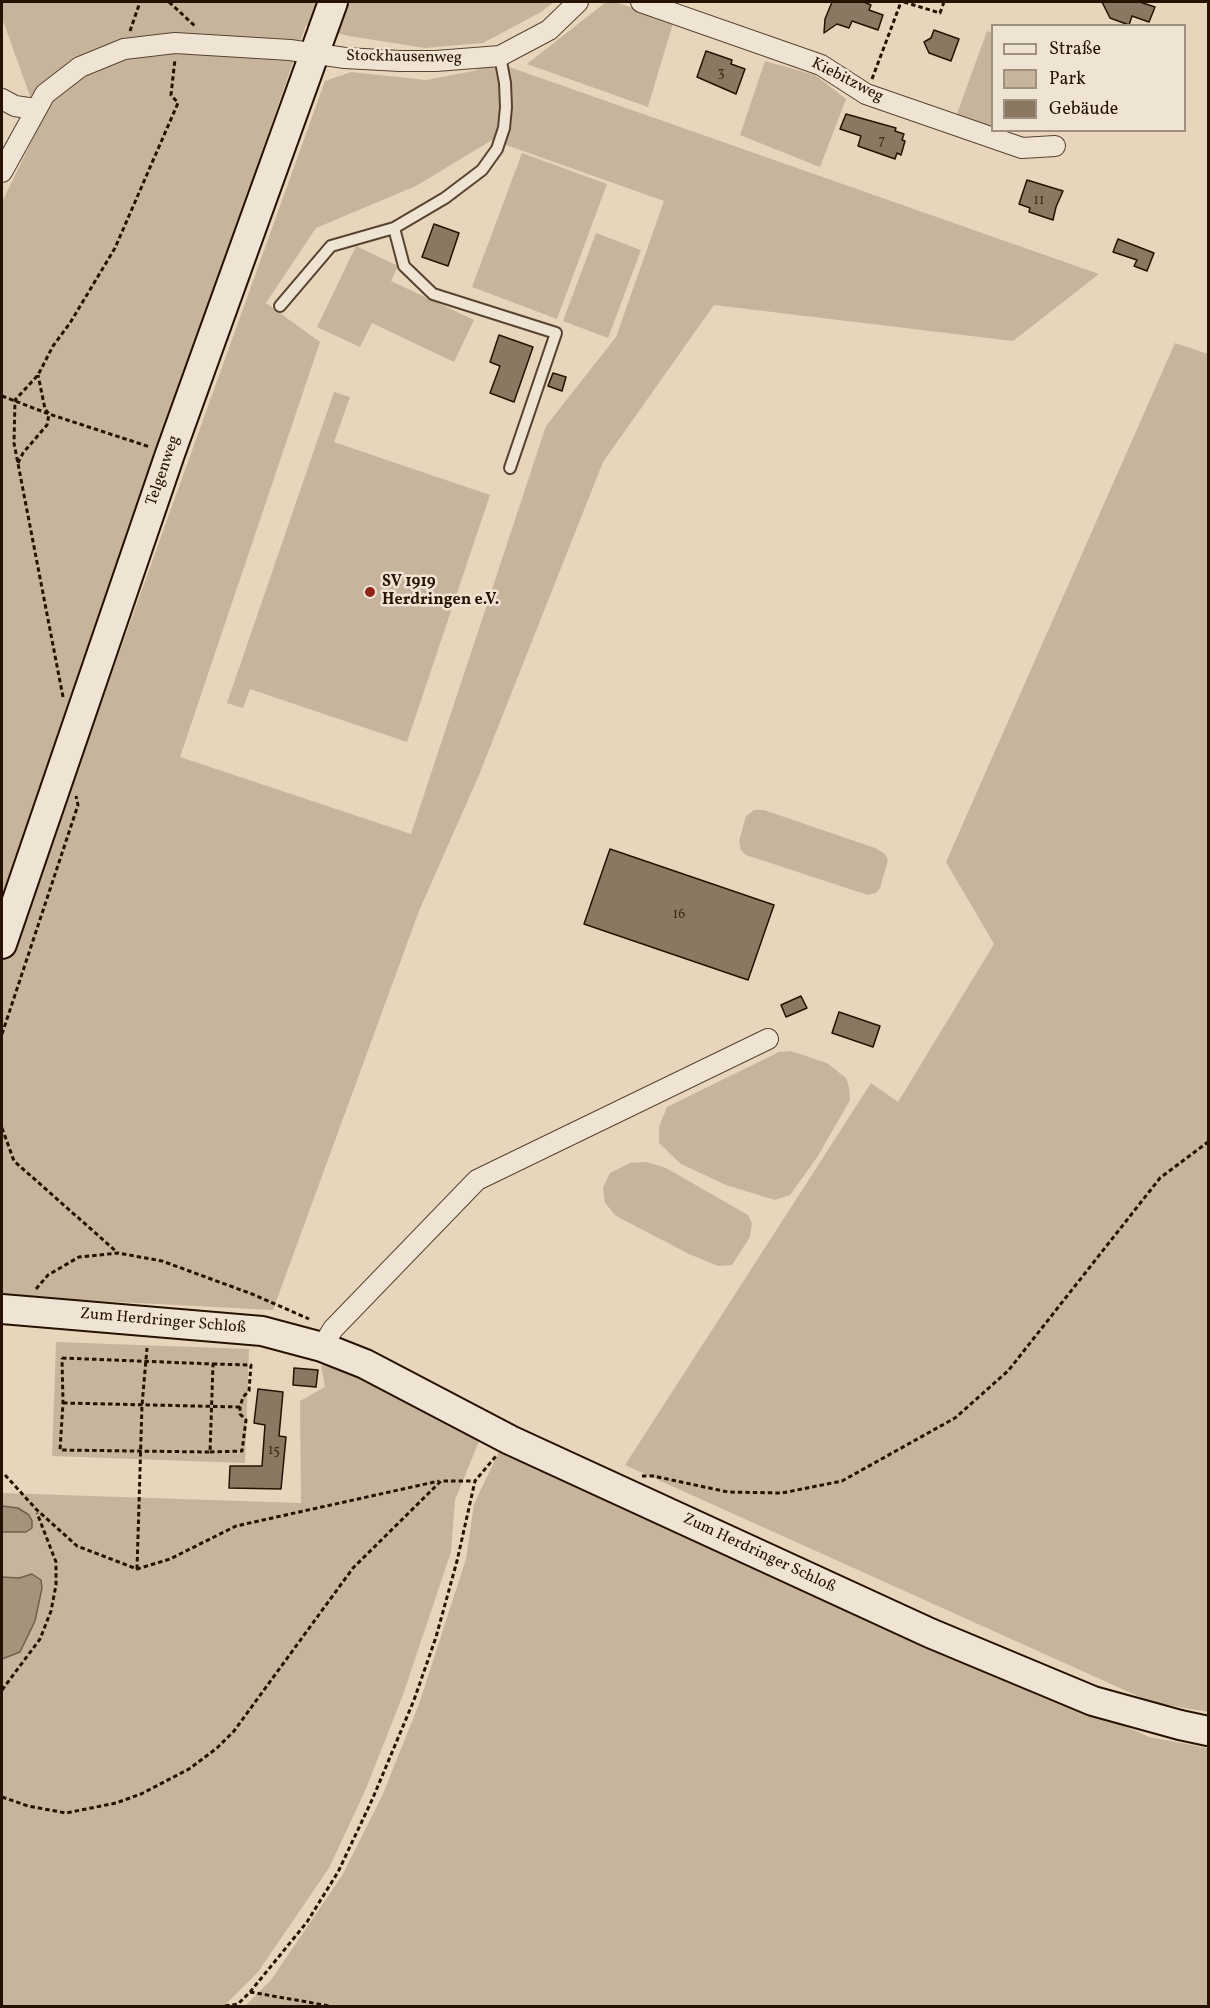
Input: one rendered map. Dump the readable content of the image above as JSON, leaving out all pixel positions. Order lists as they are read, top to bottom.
{
  "streets": {
    "street": [
      "Stockhausenweg",
      "Kiebitzweg",
      "Telgenweg",
      "Zum Herdringer Schloß"
    ]
  },
  "crossings": [
    ["Stockhausenweg", "Telgenweg"]
  ],
  "places": ["SV 1919 Herdringen e.V."],
  "house_numbers": [
    "3",
    "7",
    "11",
    "16",
    "15"
  ],
  "legend": ["Straße", "Park", "Gebäude"]
}
